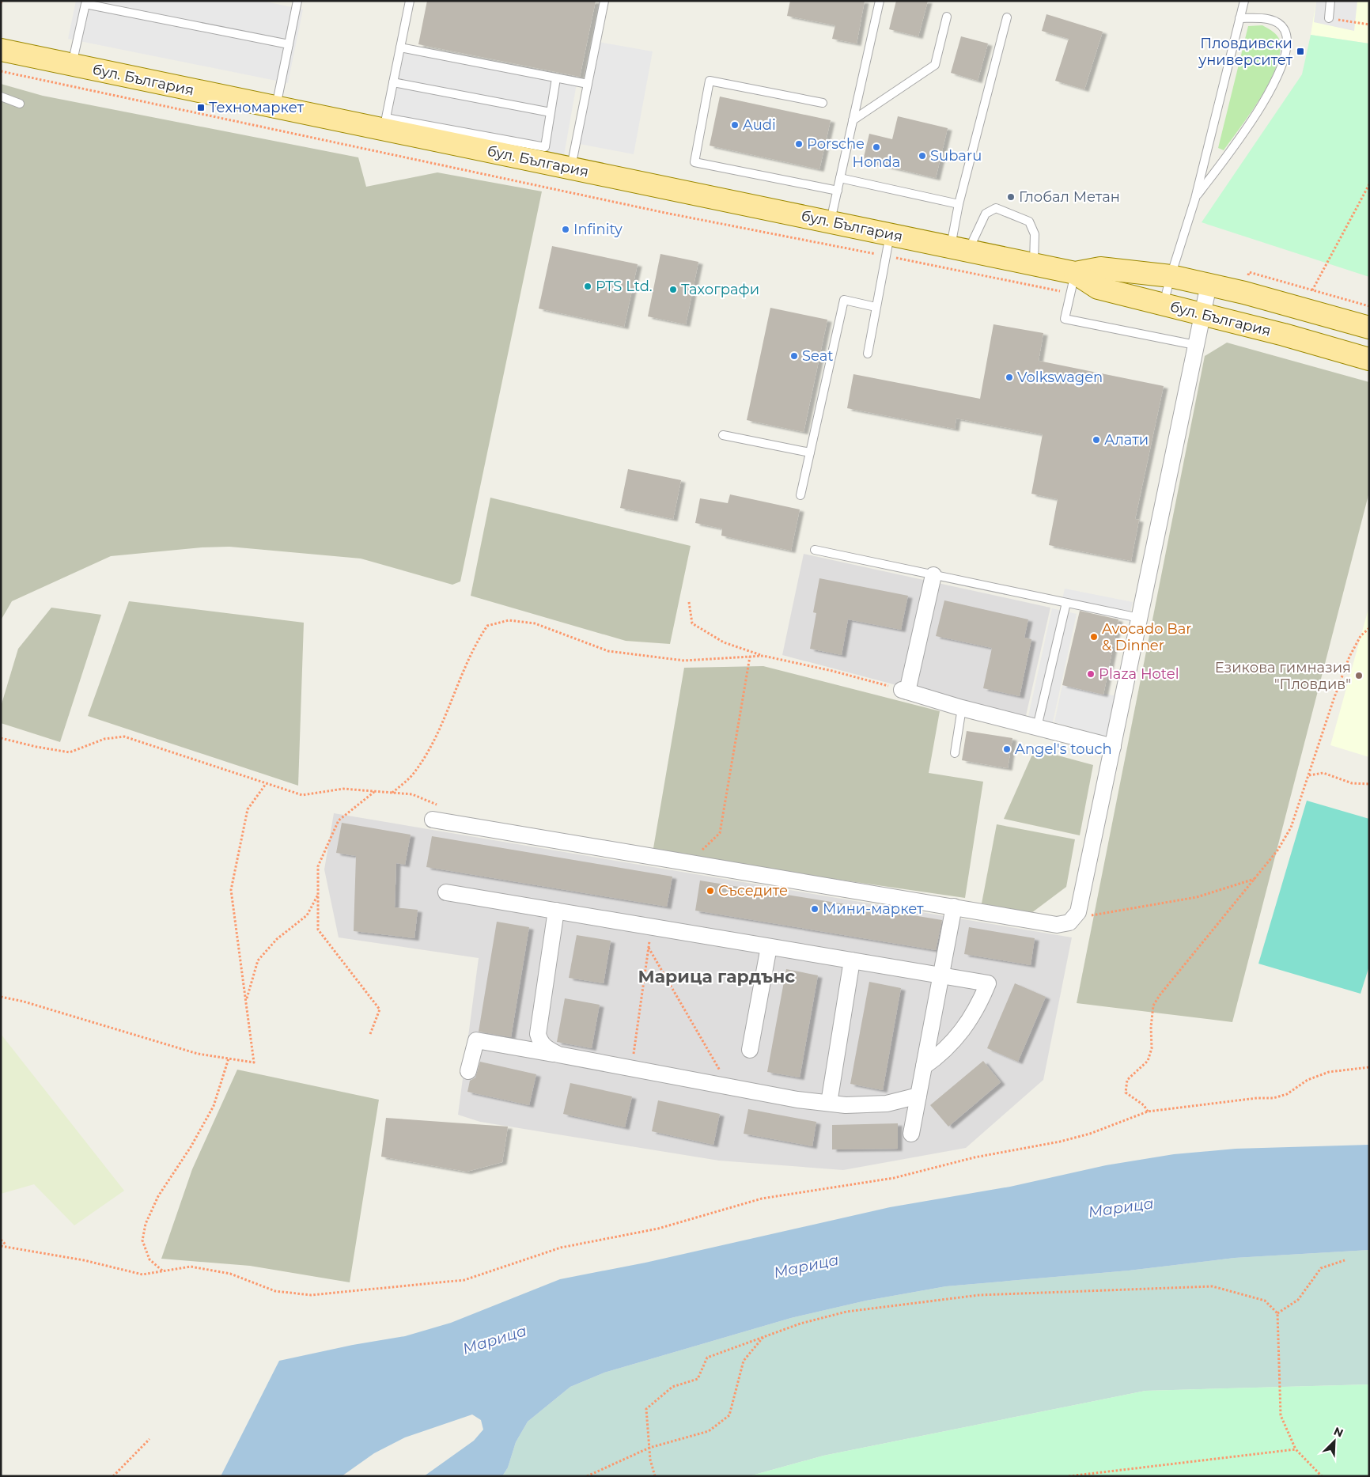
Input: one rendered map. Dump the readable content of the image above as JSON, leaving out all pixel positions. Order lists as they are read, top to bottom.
{
  "streets": {
    "main road": ["бул. България"]
  },
  "districts": ["Марица гардънс"],
  "water": ["Марица"],
  "places": {
    "transit": ["Пловдивски университет", "Техномаркет"],
    "other": [
      "Audi",
      "Porsche",
      "Honda",
      "Subaru",
      "Глобал Метан",
      "Infinity",
      "PTS Ltd.",
      "Тахографи",
      "Seat",
      "Volkswagen",
      "Алати",
      "Avocado Bar & Dinner",
      "Plaza Hotel",
      "Езикова гимназия \"Пловдив\"",
      "Angel's touch",
      "Съседите",
      "Мини-маркет"
    ]
  },
  "north": "top right"
}
